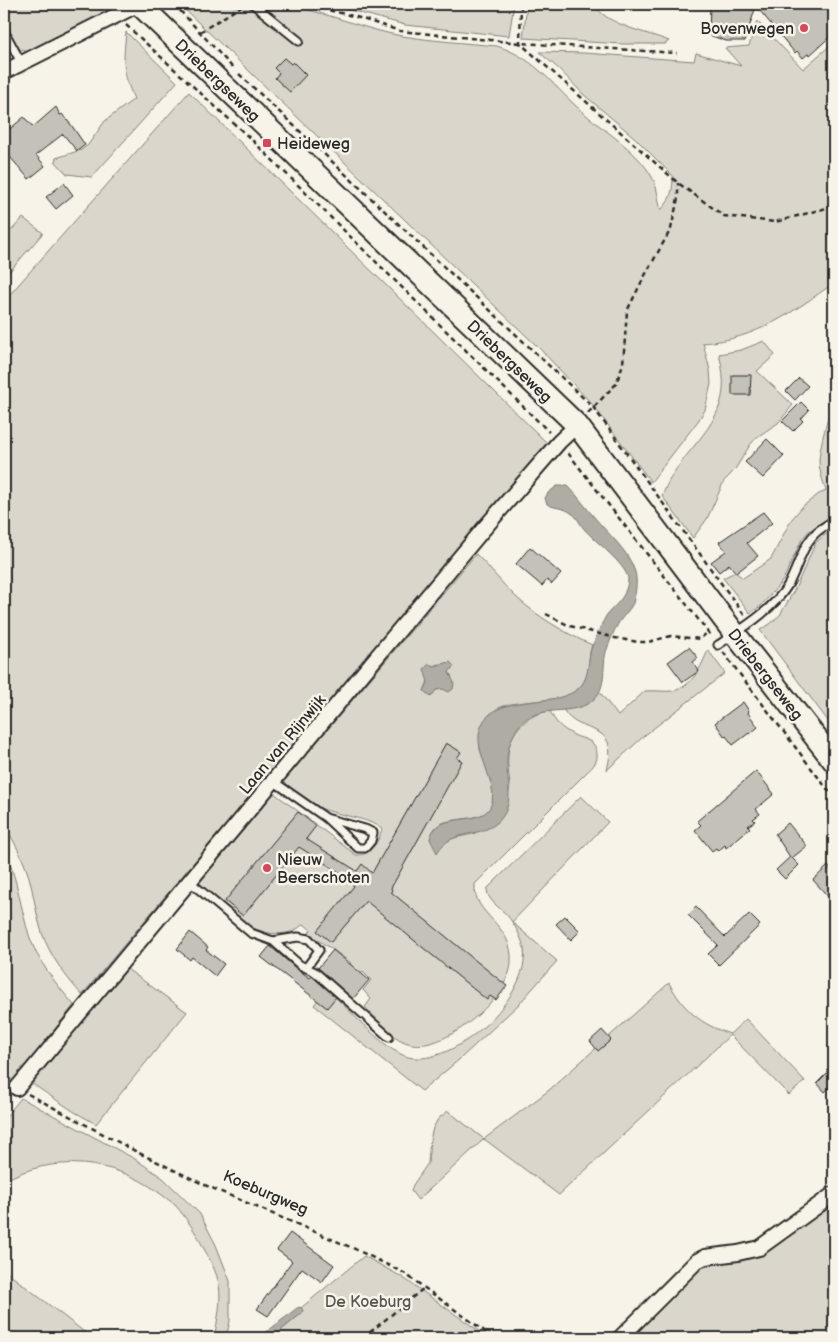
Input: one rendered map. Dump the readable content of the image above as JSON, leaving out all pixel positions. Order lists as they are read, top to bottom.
{
  "streets": {
    "main road": ["Driebergseweg"],
    "street": ["Laan van Rijnwijk"],
    "path": ["Koeburgweg"]
  },
  "crossings": [
    ["Driebergseweg", "Laan van Rijnwijk"],
    ["Laan van Rijnwijk", "Koeburgweg"]
  ],
  "parks": ["De Koeburg"],
  "places": {
    "other": ["Bovenwegen", "Nieuw Beerschoten"],
    "transit": ["Heideweg"]
  }
}
